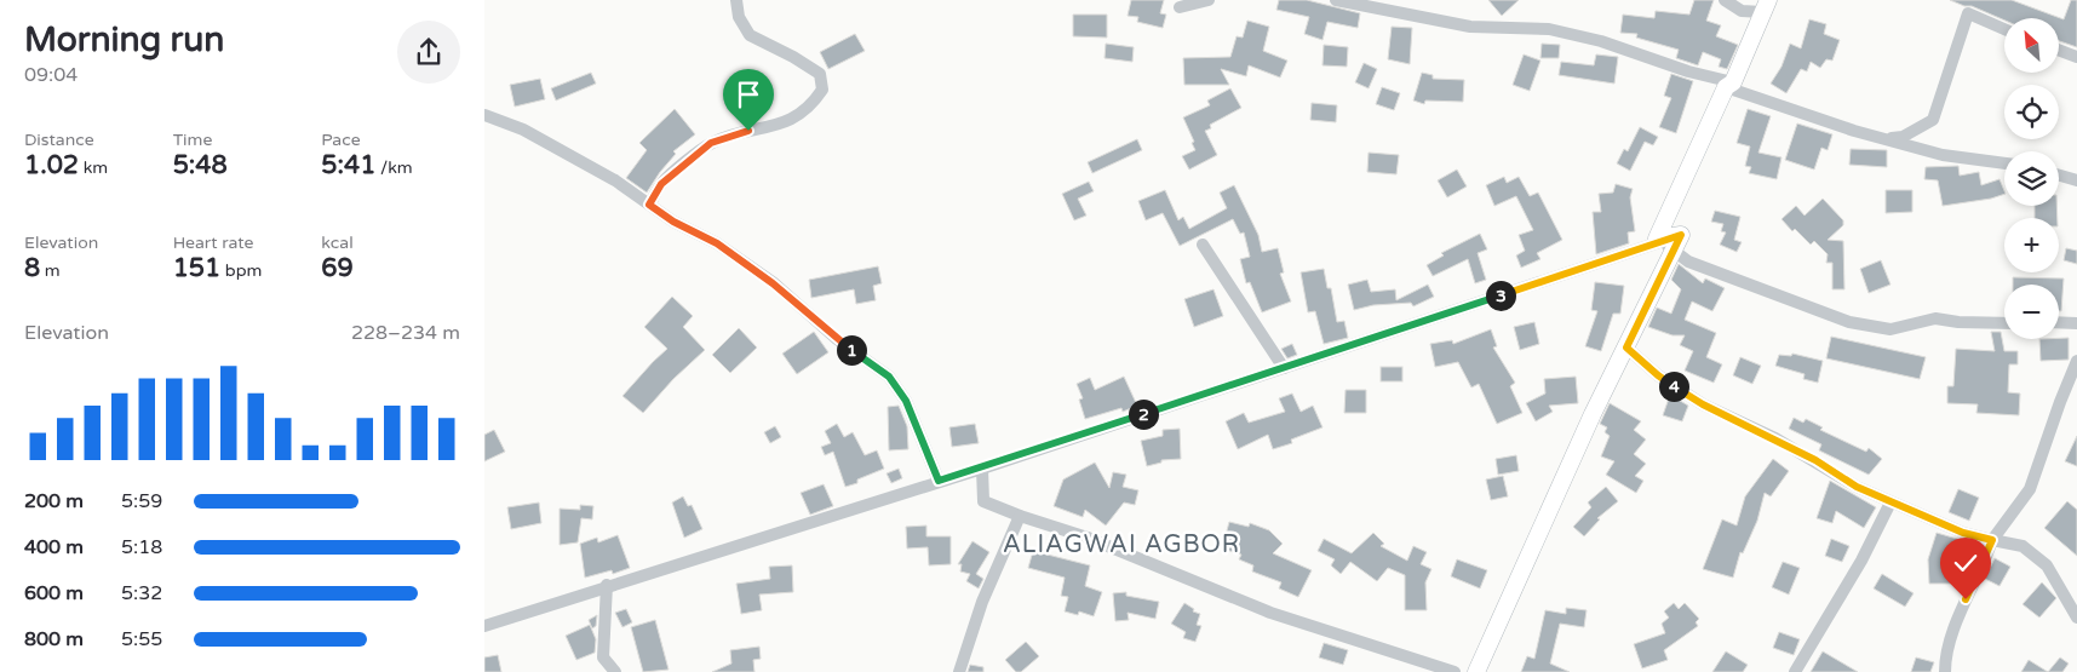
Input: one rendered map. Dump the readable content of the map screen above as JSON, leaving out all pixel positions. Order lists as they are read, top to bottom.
{
  "districts": ["ALIAGWAI AGBOR"],
  "north": "top left",
  "page": {
    "heading": ["Morning run", "09:04"],
    "map_buttons": ["+", "−"],
    "stats": [
      ["Distance", "1.02 km"],
      ["Time", "5:48"],
      ["Pace", "5:41 /km"],
      ["Elevation", "8 m"],
      ["Heart rate", "151 bpm"],
      ["kcal", "69"]
    ],
    "pins": [
      "3",
      "1",
      "4",
      "2"
    ],
    "chart": ["Elevation", "228–234 m"],
    "list": [
      {
        "name": "200 m",
        "note": "5:59"
      },
      {
        "name": "400 m",
        "note": "5:18"
      },
      {
        "name": "600 m",
        "note": "5:32"
      },
      {
        "name": "800 m",
        "note": "5:55"
      }
    ]
  }
}
